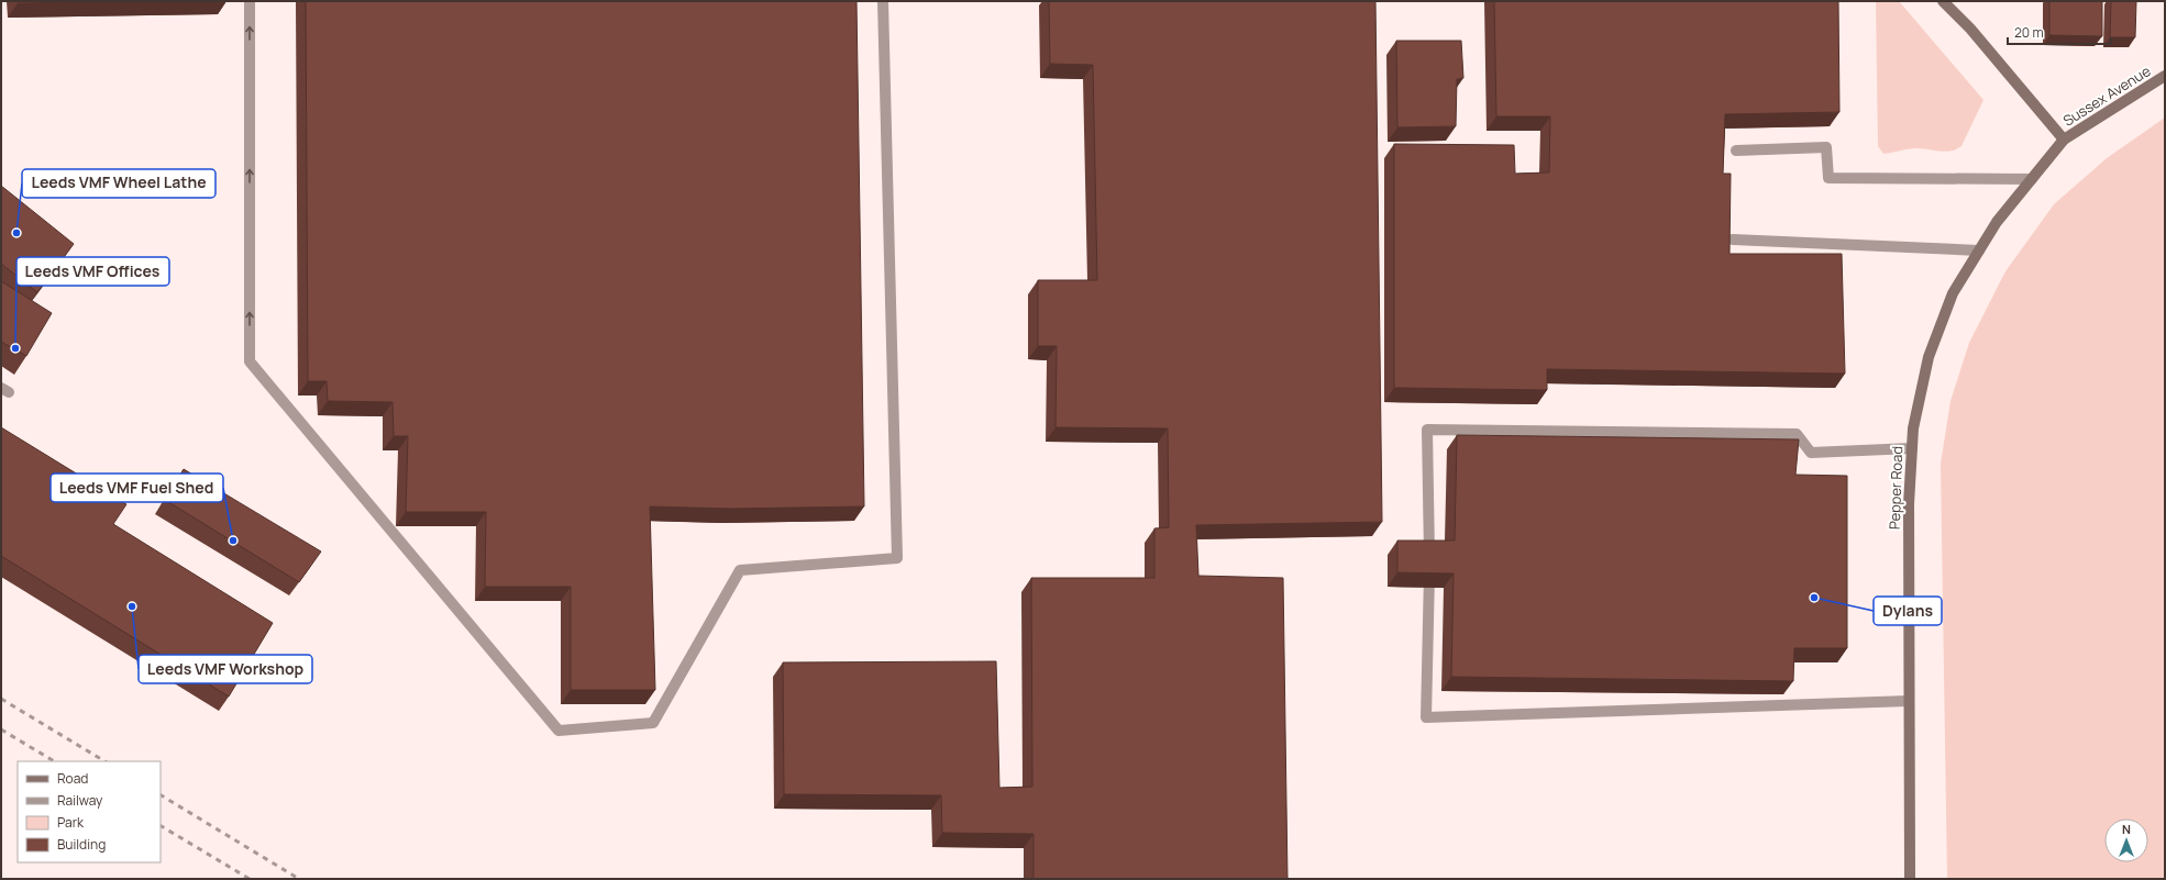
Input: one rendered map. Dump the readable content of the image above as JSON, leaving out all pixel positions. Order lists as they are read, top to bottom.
{
  "streets": {
    "street": ["Sussex Avenue", "Pepper Road"]
  },
  "crossings": [
    ["Sussex Avenue", "Pepper Road"]
  ],
  "places": [
    "Leeds VMF Wheel Lathe",
    "Leeds VMF Offices",
    "Leeds VMF Fuel Shed",
    "Dylans",
    "Leeds VMF Workshop"
  ],
  "legend": [
    "Road",
    "Railway",
    "Park",
    "Building"
  ],
  "scale_bar": "20 m",
  "north": "top"
}
